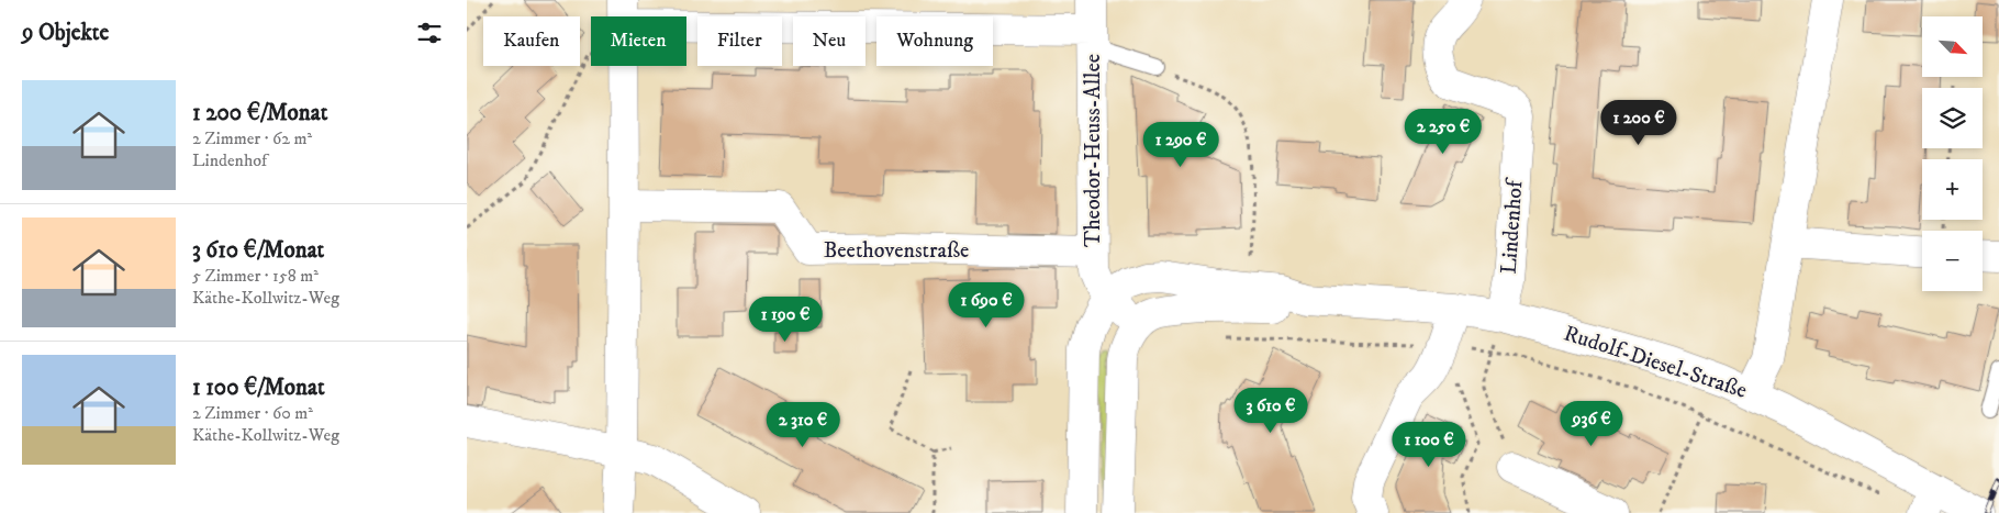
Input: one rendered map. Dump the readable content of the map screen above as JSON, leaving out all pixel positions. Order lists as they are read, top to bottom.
{
  "streets": {
    "street": [
      "Theodor-Heuss-Allee",
      "Lindenhof",
      "Beethovenstraße",
      "Rudolf-Diesel-Straße"
    ]
  },
  "crossings": [
    ["Theodor-Heuss-Allee", "Beethovenstraße"],
    ["Theodor-Heuss-Allee", "Rudolf-Diesel-Straße"],
    ["Lindenhof", "Rudolf-Diesel-Straße"]
  ],
  "north": "bottom right",
  "page": {
    "heading": "9 Objekte",
    "map_buttons": ["+", "−"],
    "chip": [
      "Kaufen",
      "Mieten",
      "Filter",
      "Neu",
      "Wohnung"
    ],
    "list": [
      {
        "name": "1 200 €/Monat",
        "note": "2 Zimmer · 62 m² · Lindenhof"
      },
      {
        "name": "3 610 €/Monat",
        "note": "5 Zimmer · 158 m² · Käthe-Kollwitz-Weg"
      },
      {
        "name": "1 100 €/Monat",
        "note": "2 Zimmer · 60 m² · Käthe-Kollwitz-Weg"
      }
    ],
    "price": [
      "1 200 €",
      "2 250 €",
      "1 290 €",
      "1 690 €",
      "1 190 €",
      "3 610 €",
      "936 €",
      "2 310 €",
      "1 100 €"
    ]
  }
}
